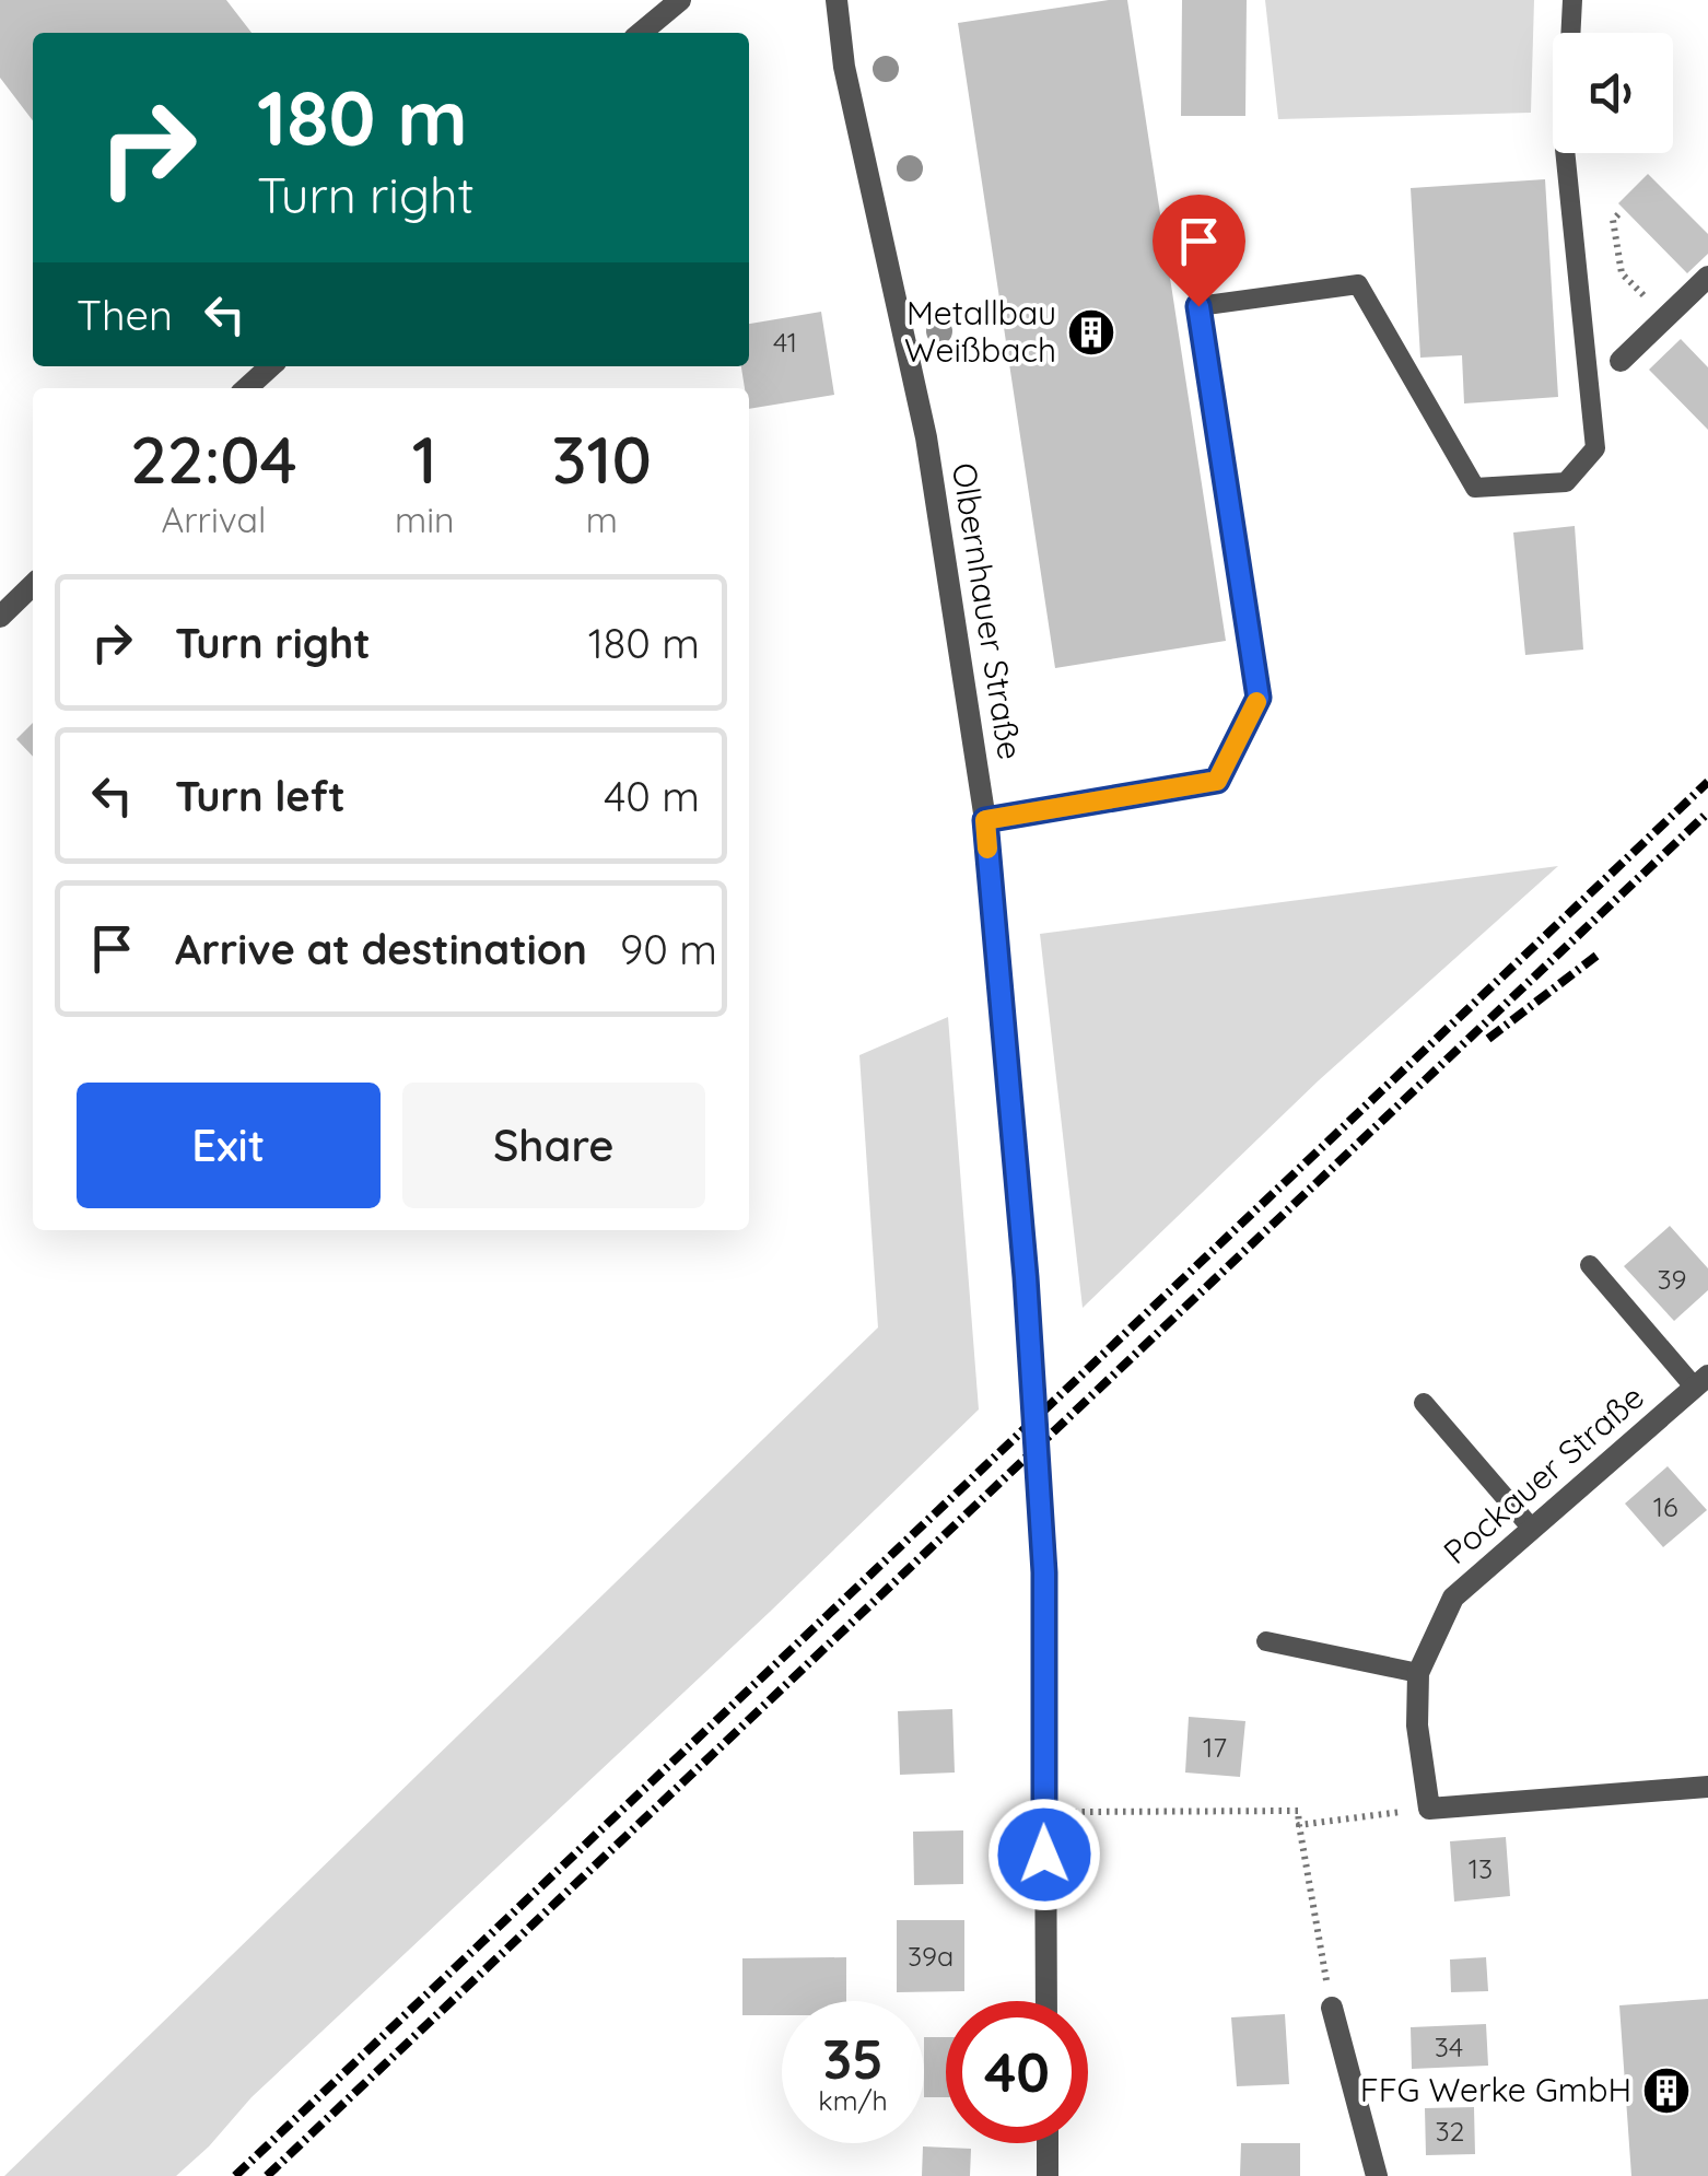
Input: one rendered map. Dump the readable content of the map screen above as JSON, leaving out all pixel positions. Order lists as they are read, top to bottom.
{
  "streets": {
    "street": ["Olbernhauer Straße", "Pockauer Straße"]
  },
  "places": {
    "building": ["Metallbau Weißbach", "FFG Werke GmbH"]
  },
  "house_numbers": [
    "41",
    "39",
    "16",
    "17",
    "13",
    "39a",
    "34",
    "32"
  ],
  "page": {
    "turn": ["180 m", "Turn right"],
    "then": "Then",
    "eta": [
      "22:04",
      "Arrival",
      "1",
      "min",
      "310",
      "m"
    ],
    "list": [
      {
        "name": "Turn right",
        "value": "180 m"
      },
      {
        "name": "Turn left",
        "value": "40 m"
      },
      {
        "name": "Arrive at destination",
        "value": "90 m"
      }
    ],
    "buttons": ["Exit", "Share"],
    "speed": "35 km/h",
    "limit": "40"
  }
}
